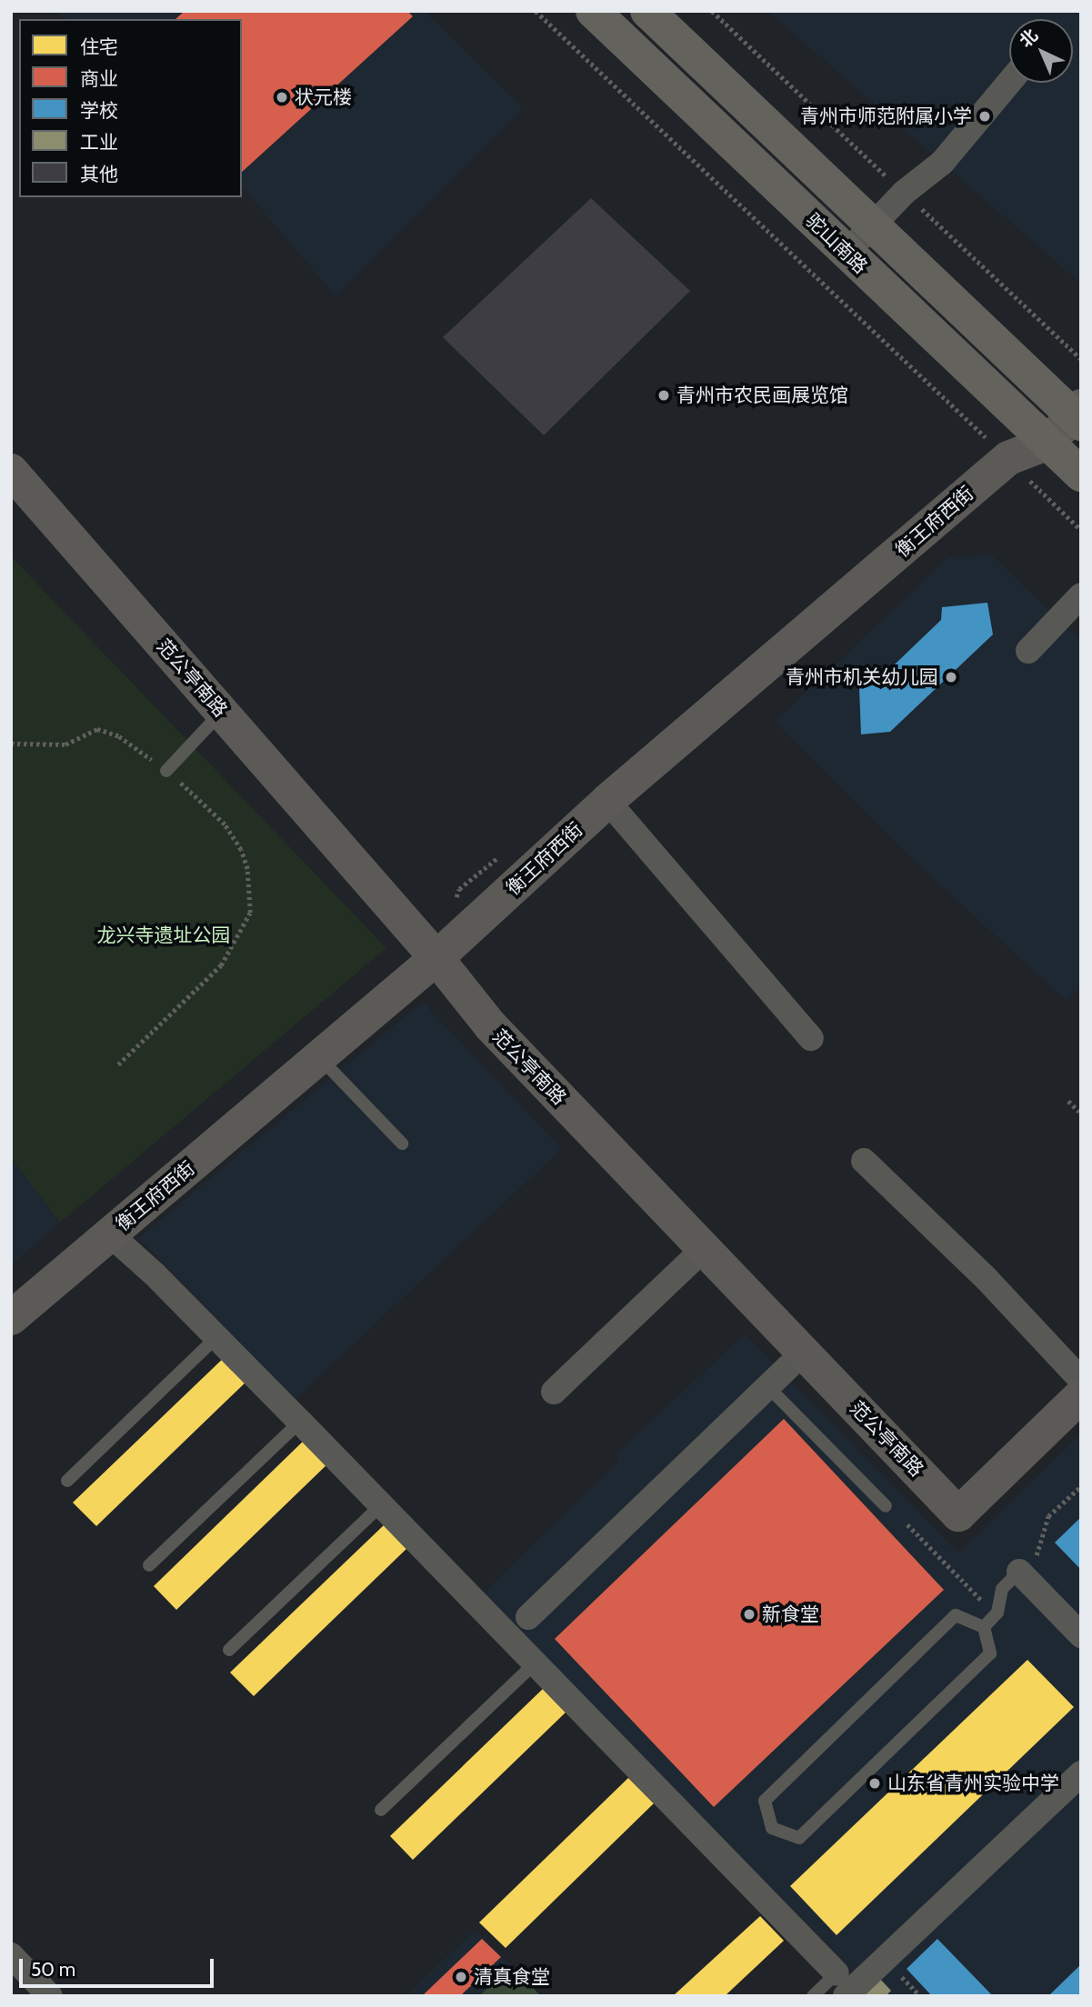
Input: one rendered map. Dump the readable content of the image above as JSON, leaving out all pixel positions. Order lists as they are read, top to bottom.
{
  "streets": {
    "main road": ["驼山南路"],
    "street": ["衡王府西街", "范公亭南路"]
  },
  "crossings": [
    ["驼山南路", "衡王府西街"],
    ["衡王府西街", "范公亭南路"]
  ],
  "parks": ["龙兴寺遗址公园"],
  "places": [
    "状元楼",
    "青州市师范附属小学",
    "青州市农民画展览馆",
    "青州市机关幼儿园",
    "新食堂",
    "山东省青州实验中学",
    "清真食堂"
  ],
  "legend": [
    "住宅",
    "商业",
    "学校",
    "工业",
    "其他"
  ],
  "scale_bar": "50 m",
  "north": "top left"
}
